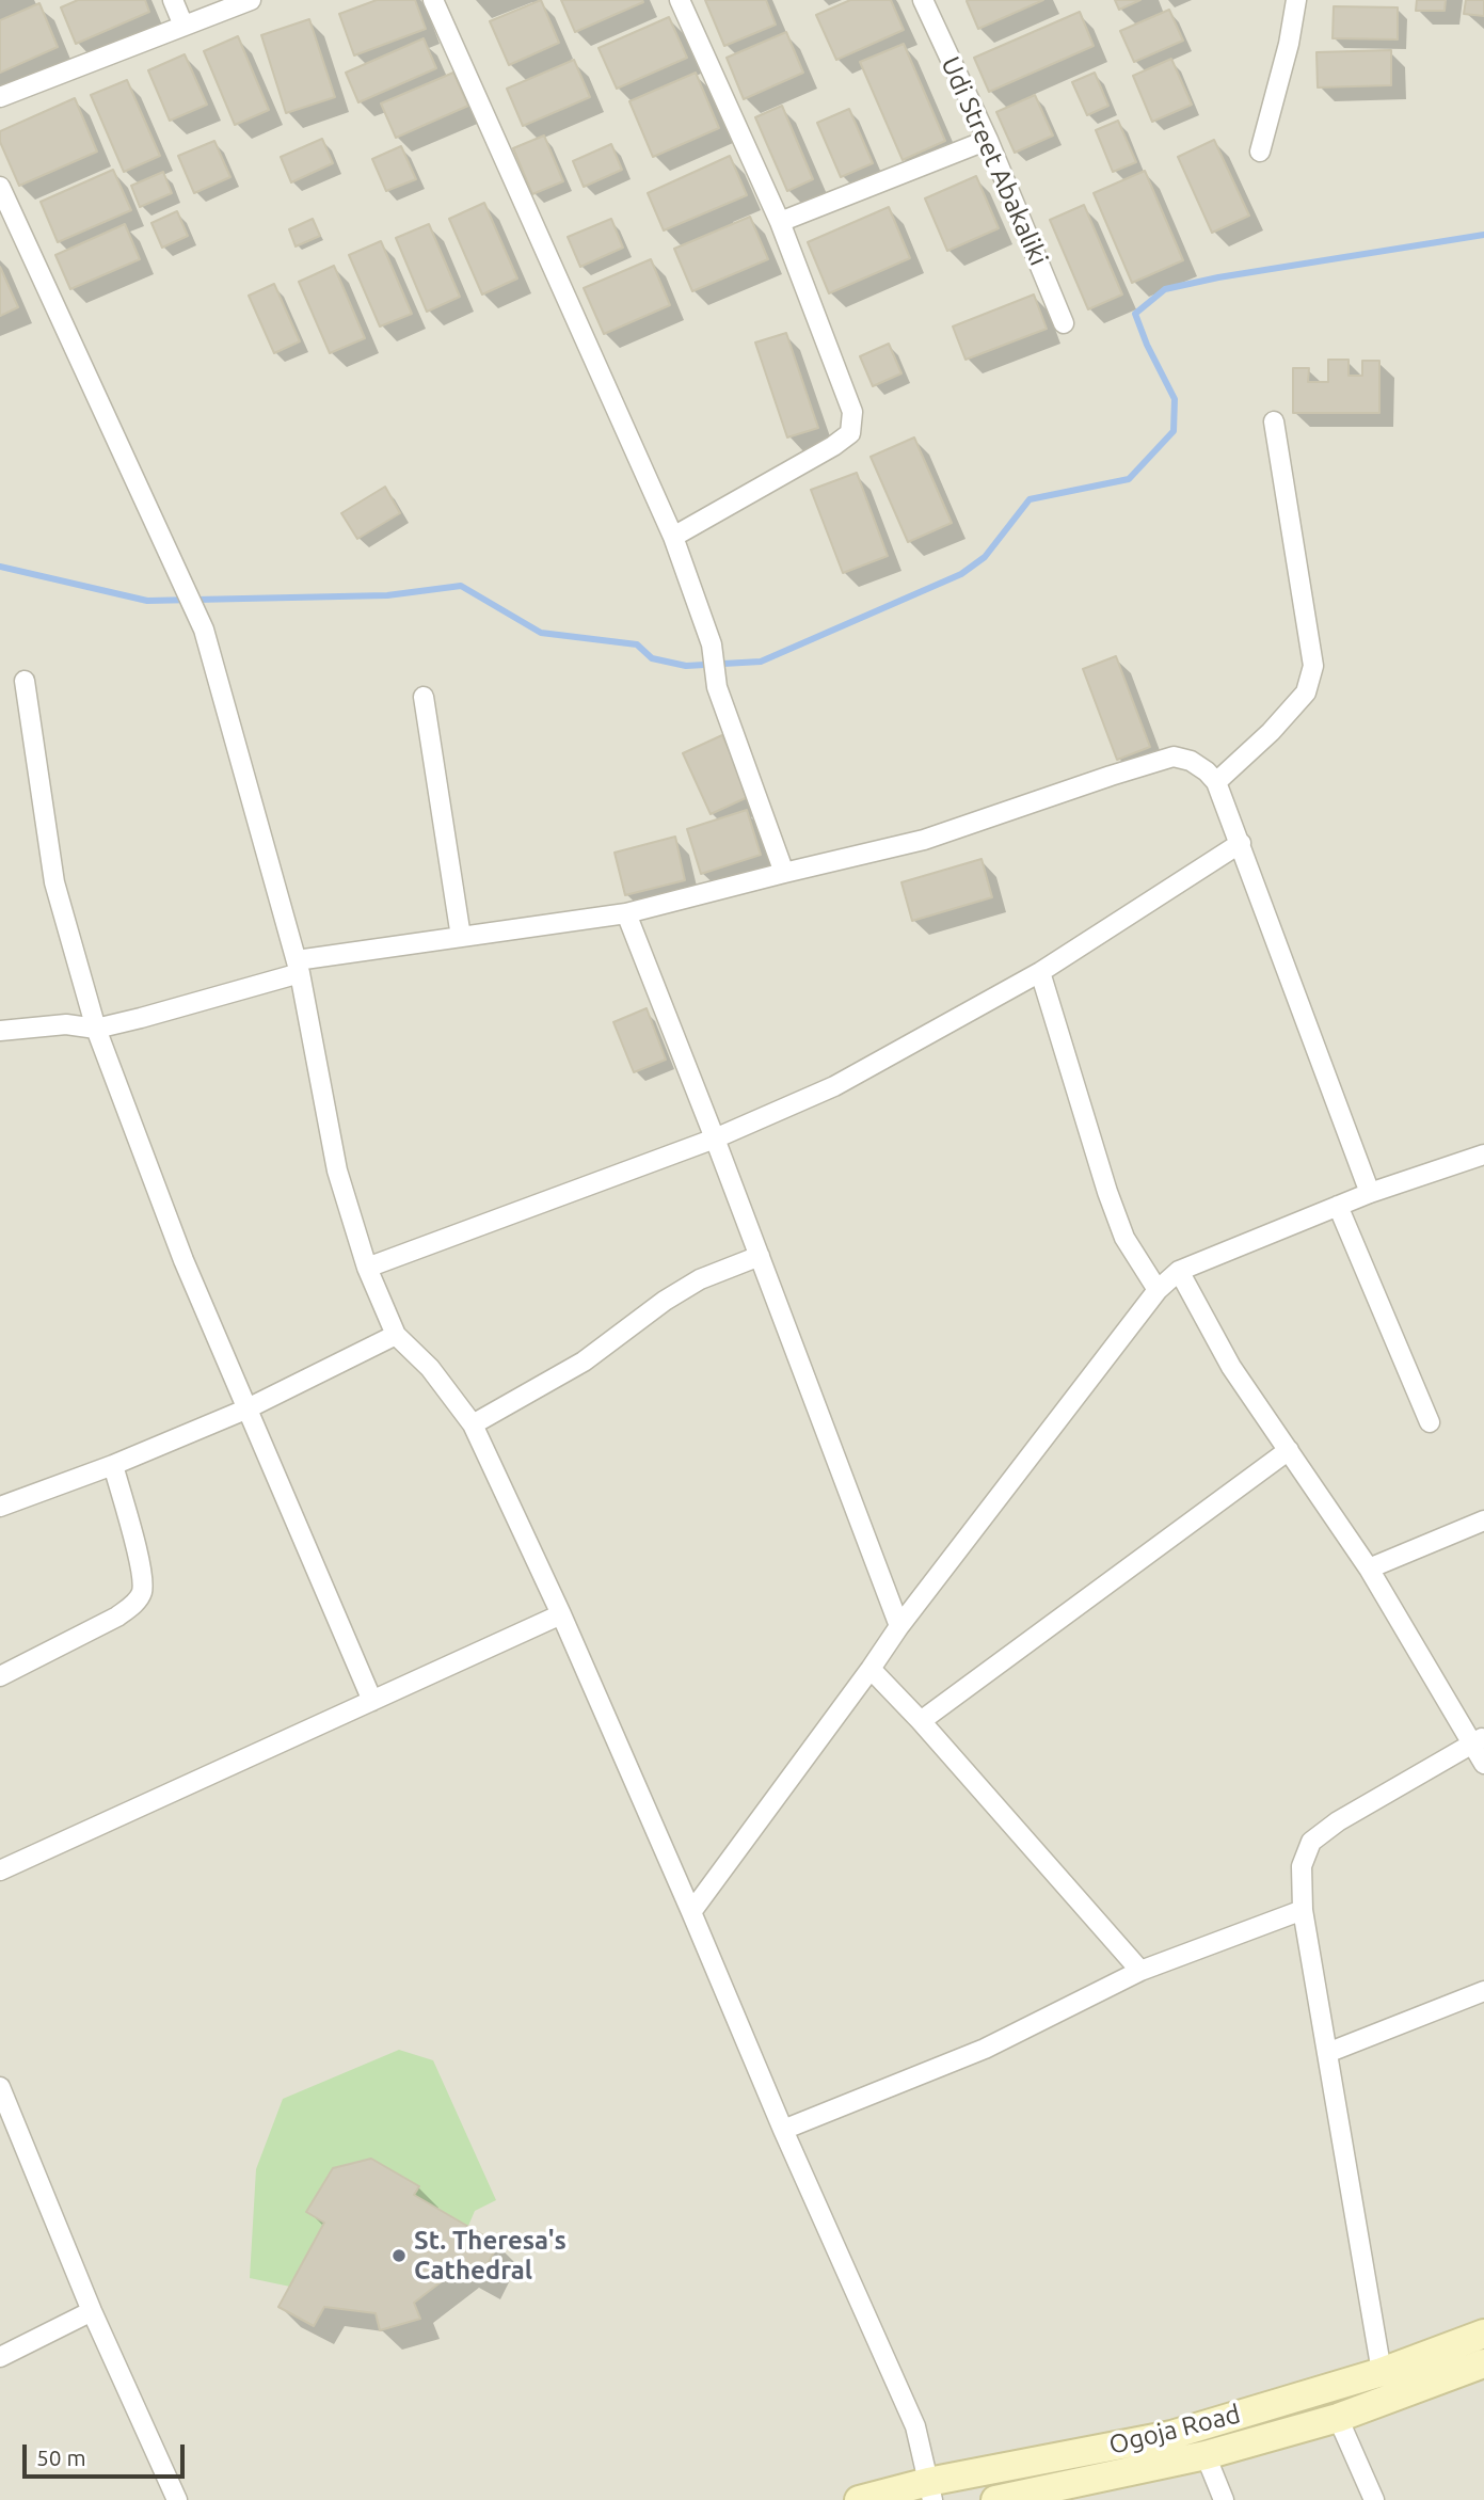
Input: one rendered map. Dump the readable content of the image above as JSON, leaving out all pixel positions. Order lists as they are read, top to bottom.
{
  "streets": {
    "main road": ["Ogoja Road"],
    "street": ["Udi Street Abakaliki"]
  },
  "places": ["St. Theresa's Cathedral"],
  "scale_bar": "50 m"
}
